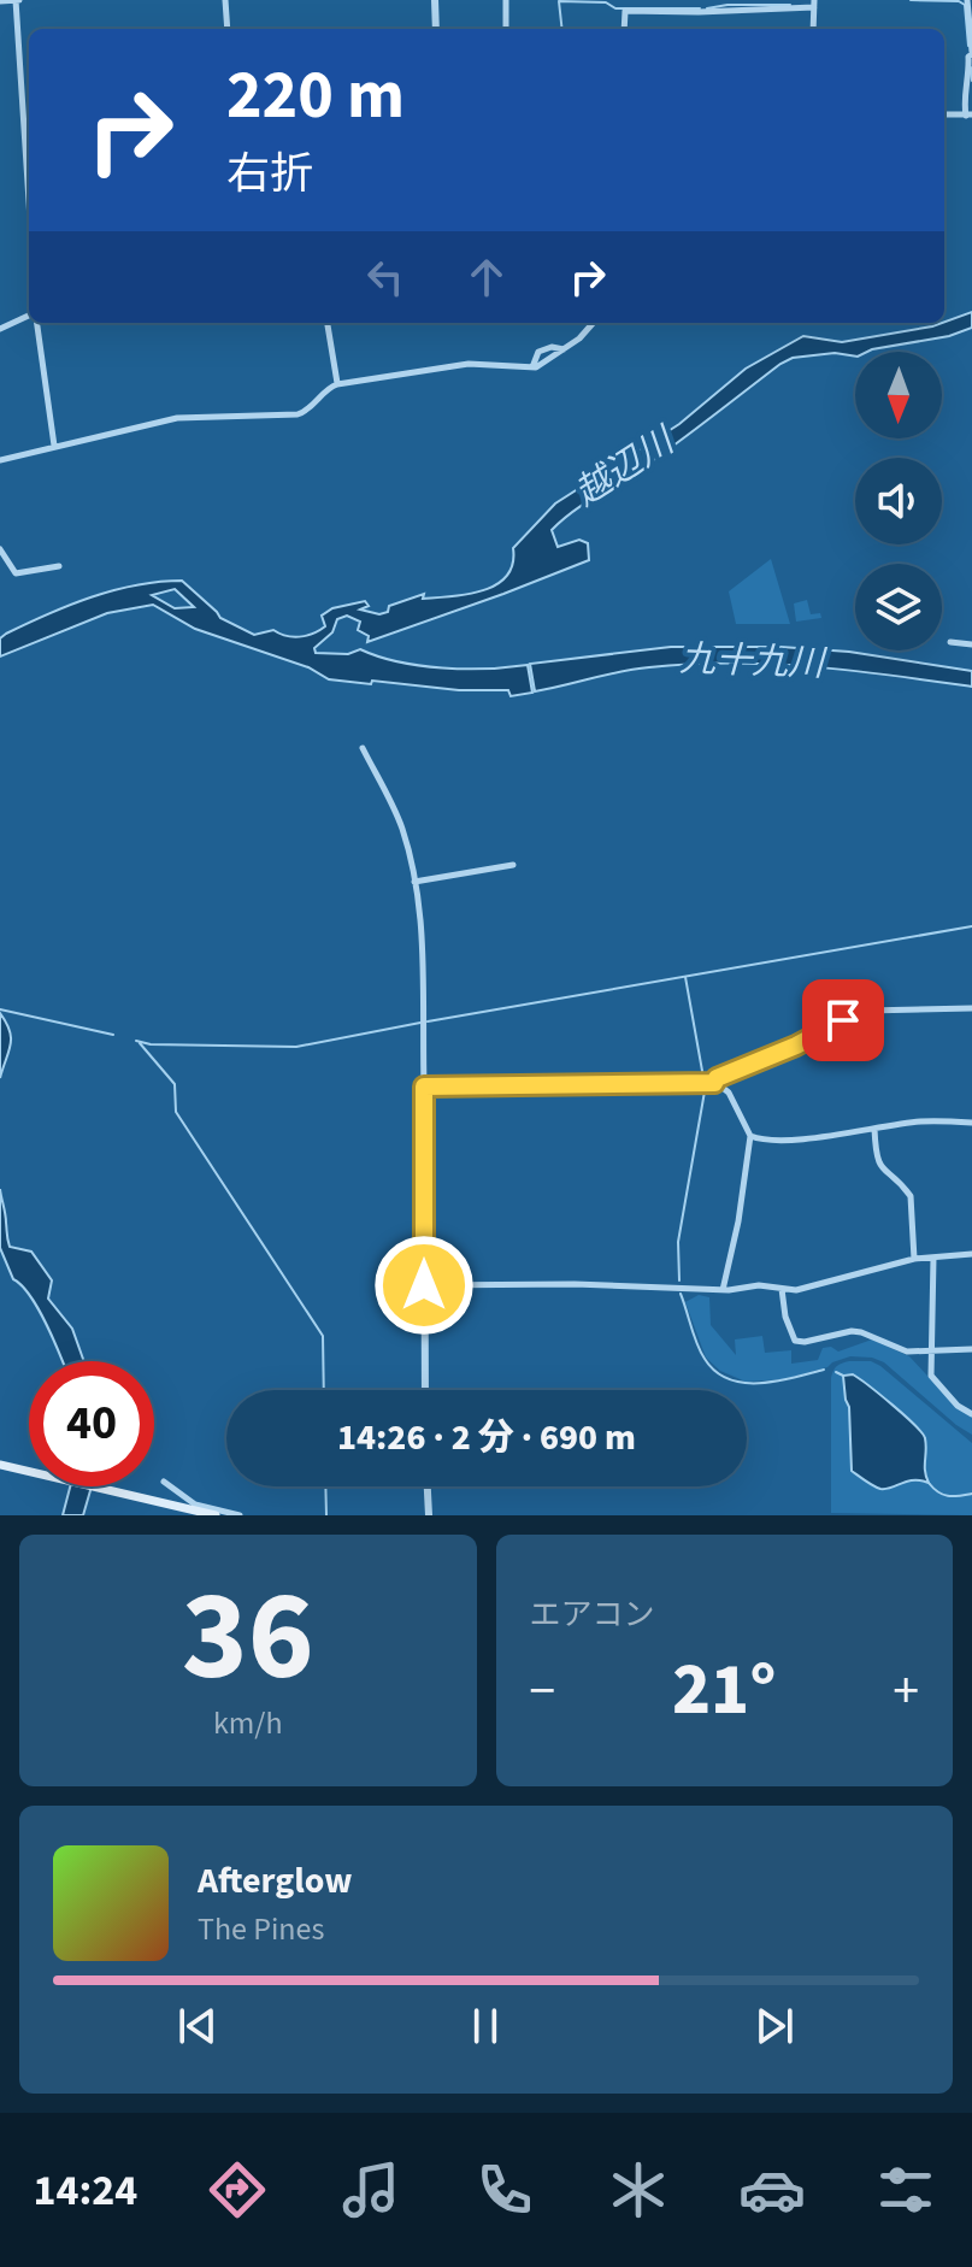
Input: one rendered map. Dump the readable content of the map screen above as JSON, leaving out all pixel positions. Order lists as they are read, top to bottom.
{
  "water": ["越辺川", "九十九川"],
  "north": "bottom",
  "page": {
    "turn": ["220 m", "右折"],
    "limit": "40",
    "trip": "14:26 · 2 分 · 690 m",
    "tile": [
      ["36", "km/h"],
      "エアコン"
    ],
    "heat": ["−", "21°", "+"],
    "song": ["Afterglow", "The Pines"],
    "tabs": "14:24"
  }
}
